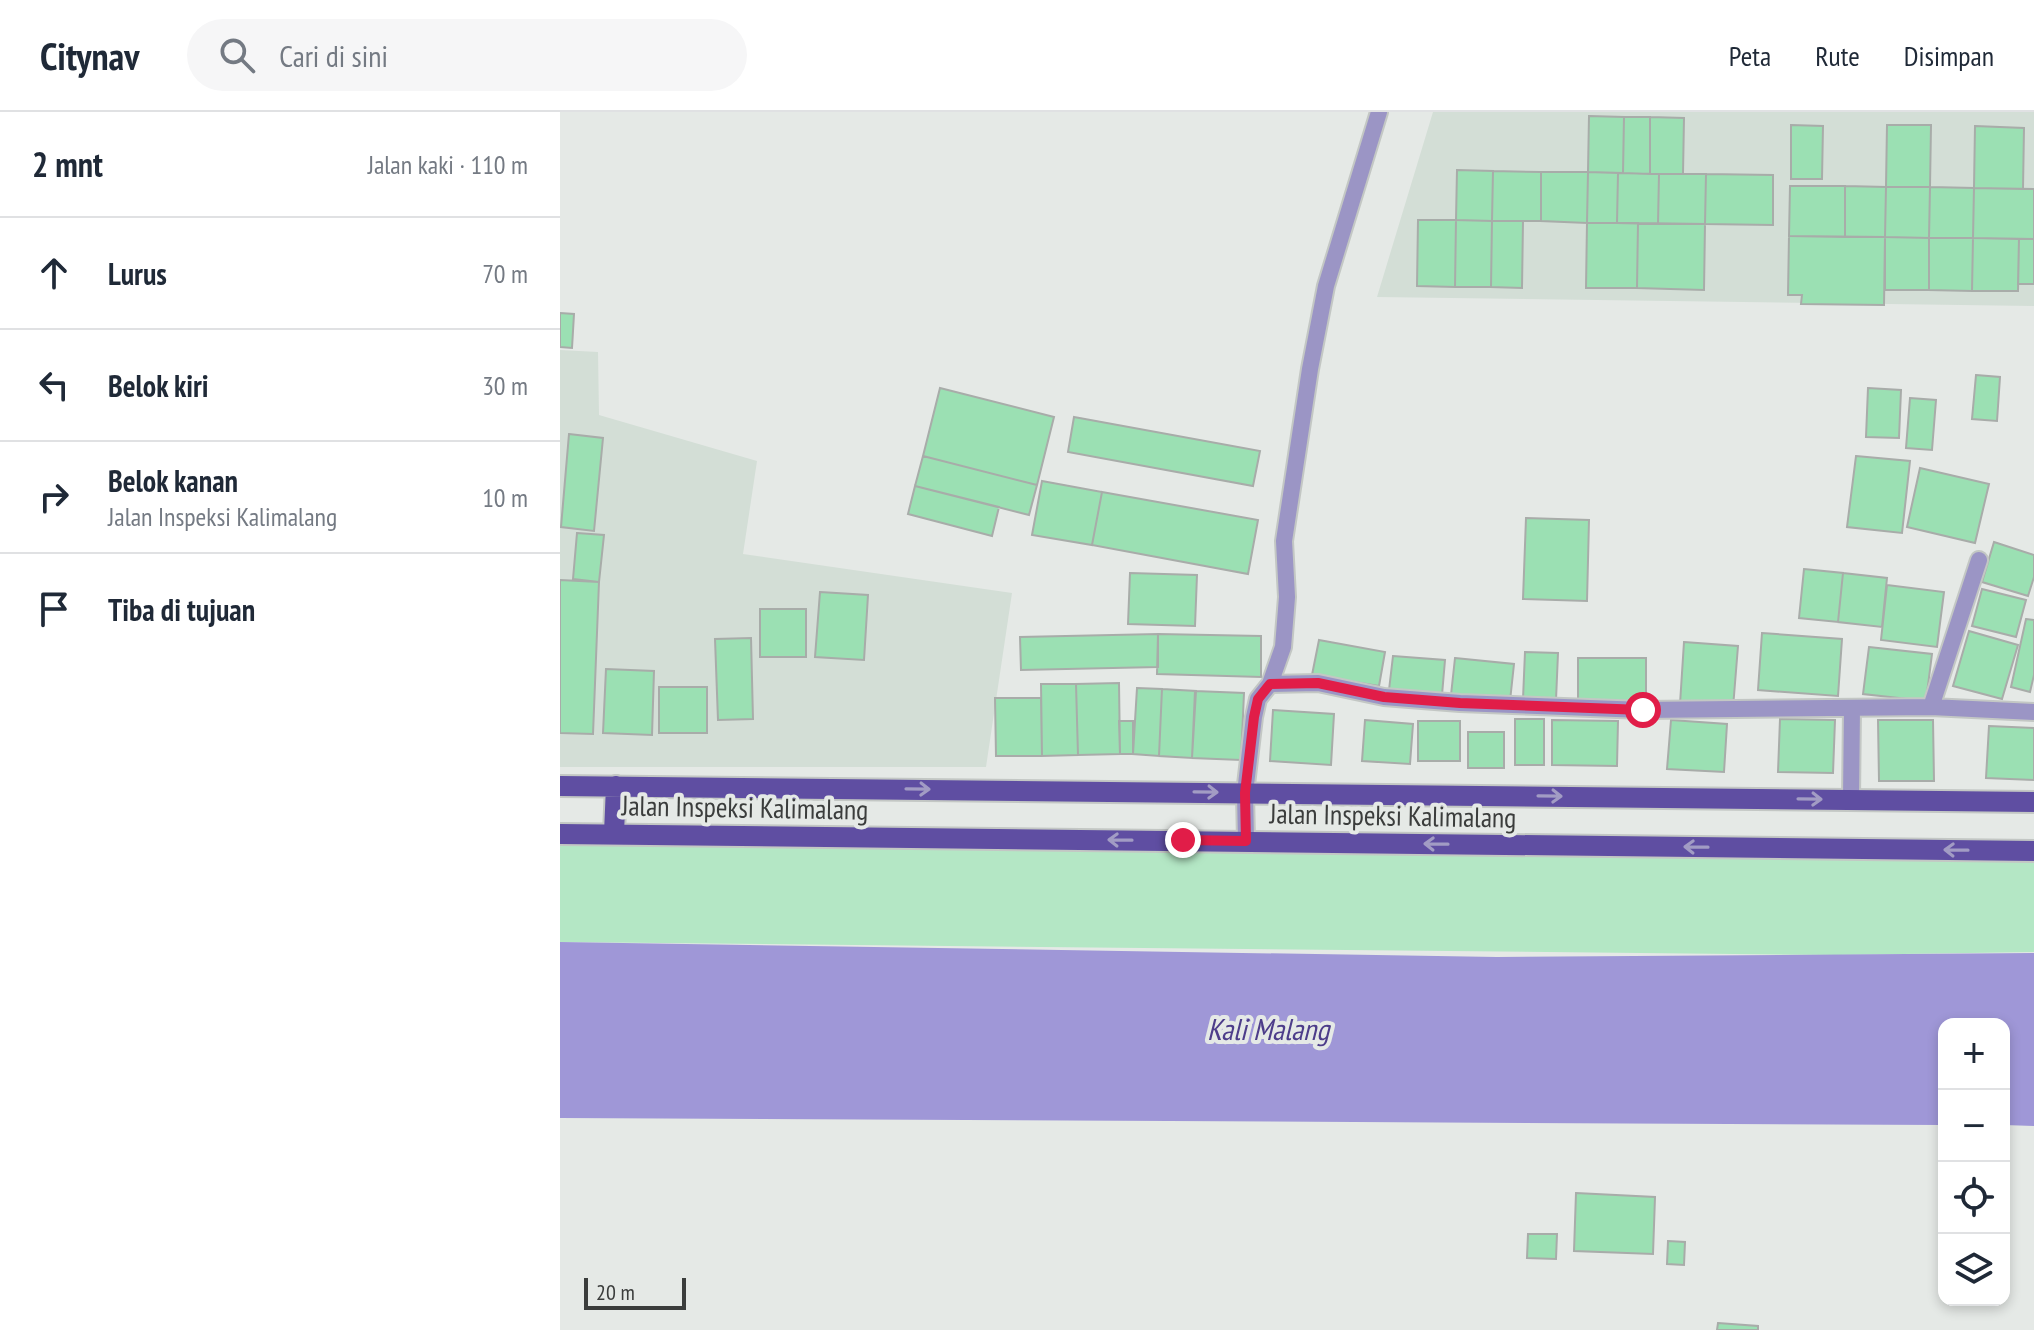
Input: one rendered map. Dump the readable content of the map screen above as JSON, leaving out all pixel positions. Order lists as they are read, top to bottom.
{
  "streets": {
    "main road": ["Jalan Inspeksi Kalimalang"]
  },
  "water": ["Kali Malang"],
  "scale_bar": "20 m",
  "page": {
    "header": "Citynav",
    "search": "Cari di sini",
    "nav": ["Peta", "Rute", "Disimpan"],
    "heading": ["2 mnt", "Jalan kaki · 110 m"],
    "list": [
      ["Lurus", "70 m"],
      ["Belok kiri", "30 m"],
      ["Belok kanan", "Jalan Inspeksi Kalimalang", "10 m"],
      "Tiba di tujuan"
    ],
    "map_buttons": ["+", "−"],
    "scale": "20 m"
  }
}
